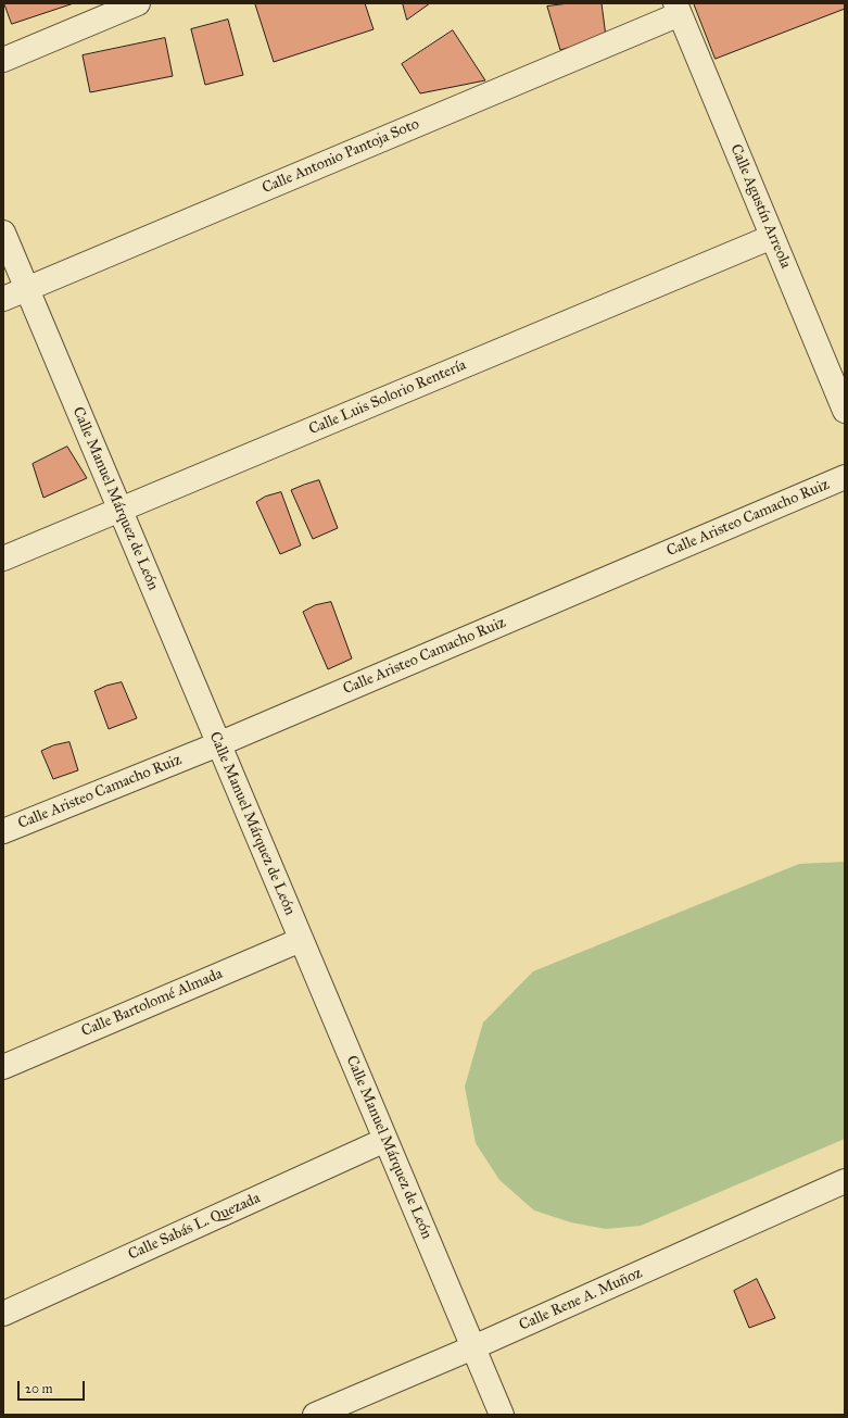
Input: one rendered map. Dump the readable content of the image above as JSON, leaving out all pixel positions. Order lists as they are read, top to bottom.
{
  "streets": {
    "street": [
      "Calle Antonio Pantoja Soto",
      "Calle Agustín Arreola",
      "Calle Luis Solorio Rentería",
      "Calle Manuel Márquez de León",
      "Calle Aristeo Camacho Ruiz",
      "Calle Bartolomé Almada",
      "Calle Sabás L. Quezada",
      "Calle Rene A. Muñoz"
    ]
  },
  "crossings": [
    ["Calle Antonio Pantoja Soto", "Calle Agustín Arreola"],
    ["Calle Antonio Pantoja Soto", "Calle Manuel Márquez de León"],
    ["Calle Agustín Arreola", "Calle Luis Solorio Rentería"],
    ["Calle Luis Solorio Rentería", "Calle Manuel Márquez de León"],
    ["Calle Manuel Márquez de León", "Calle Aristeo Camacho Ruiz"],
    ["Calle Manuel Márquez de León", "Calle Bartolomé Almada"],
    ["Calle Manuel Márquez de León", "Calle Sabás L. Quezada"],
    ["Calle Manuel Márquez de León", "Calle Rene A. Muñoz"]
  ],
  "scale_bar": "20 m"
}
